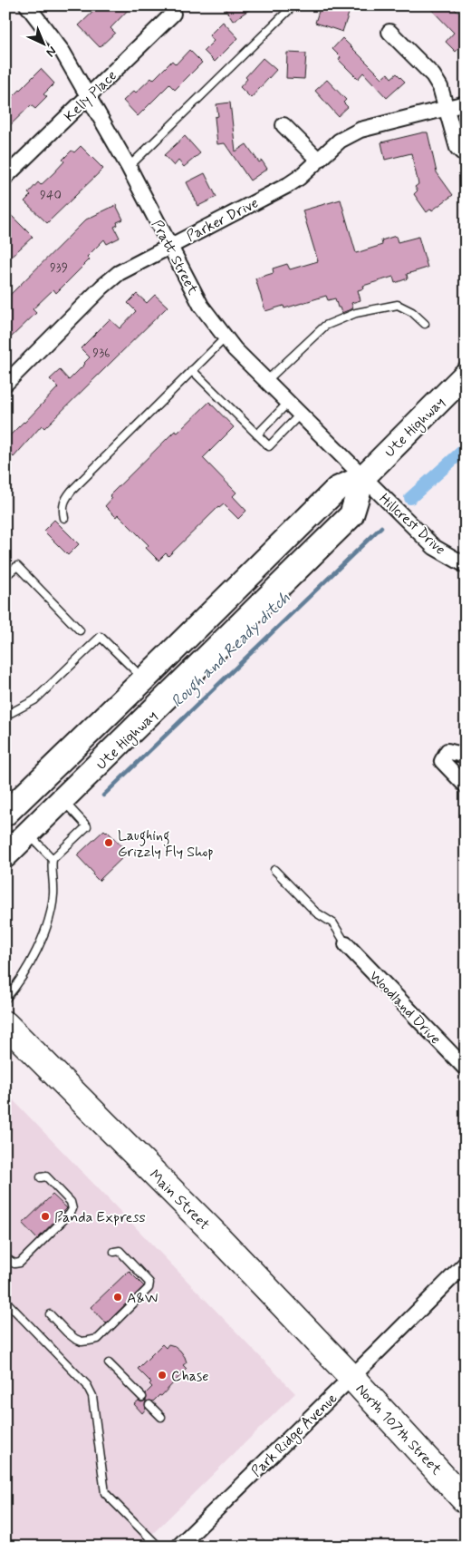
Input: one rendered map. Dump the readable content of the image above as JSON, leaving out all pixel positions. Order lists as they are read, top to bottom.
{
  "streets": {
    "highway": ["Main Street", "North 107th Street"],
    "main road": ["Ute Highway"],
    "street": [
      "Kelly Place",
      "Parker Drive",
      "Pratt Street",
      "Hillcrest Drive",
      "Woodland Drive",
      "Park Ridge Avenue"
    ]
  },
  "crossings": [
    ["Kelly Place", "Pratt Street"],
    ["Parker Drive", "Pratt Street"],
    ["Pratt Street", "Ute Highway"],
    ["Pratt Street", "Hillcrest Drive"],
    ["Ute Highway", "Hillcrest Drive"],
    ["Main Street", "North 107th Street"],
    ["Main Street", "Park Ridge Avenue"],
    ["North 107th Street", "Park Ridge Avenue"]
  ],
  "water": ["Rough and Ready ditch"],
  "places": [
    "Laughing Grizzly Fly Shop",
    "Panda Express",
    "A&W",
    "Chase"
  ],
  "house_numbers": ["940", "939", "936"],
  "north": "bottom right"
}
